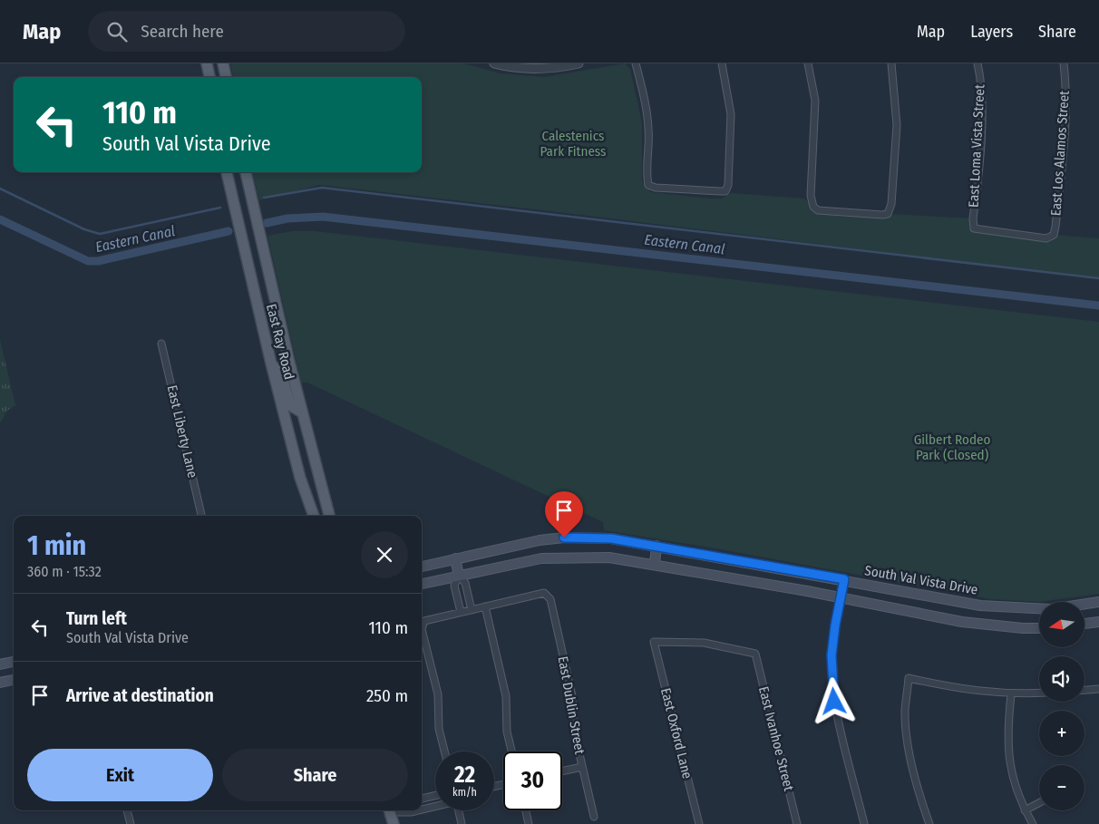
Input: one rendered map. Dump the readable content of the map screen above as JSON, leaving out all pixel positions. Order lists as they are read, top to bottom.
{
  "streets": {
    "main road": ["East Ray Road", "South Val Vista Drive"],
    "street": [
      "East Loma Vista Street",
      "East Los Alamos Street",
      "East Liberty Lane",
      "East Dublin Street",
      "East Oxford Lane",
      "East Ivanhoe Street"
    ]
  },
  "crossings": [
    ["East Loma Vista Street", "East Los Alamos Street"],
    ["East Oxford Lane", "East Ivanhoe Street"]
  ],
  "water": ["Eastern Canal"],
  "parks": ["Calestenics Park Fitness", "Gilbert Rodeo Park (Closed)"],
  "north": "left",
  "page": {
    "header": "Map",
    "search": "Search here",
    "nav": ["Map", "Layers", "Share"],
    "turn": ["110 m", "South Val Vista Drive"],
    "heading": ["1 min", "360 m · 15:32"],
    "list": [
      {
        "name": "Turn left",
        "note": "South Val Vista Drive",
        "value": "110 m"
      },
      {
        "name": "Arrive at destination",
        "value": "250 m"
      }
    ],
    "map_buttons": ["+", "−"],
    "buttons": ["Exit", "Share"],
    "speed": "22 km/h",
    "limit": "30"
  }
}
